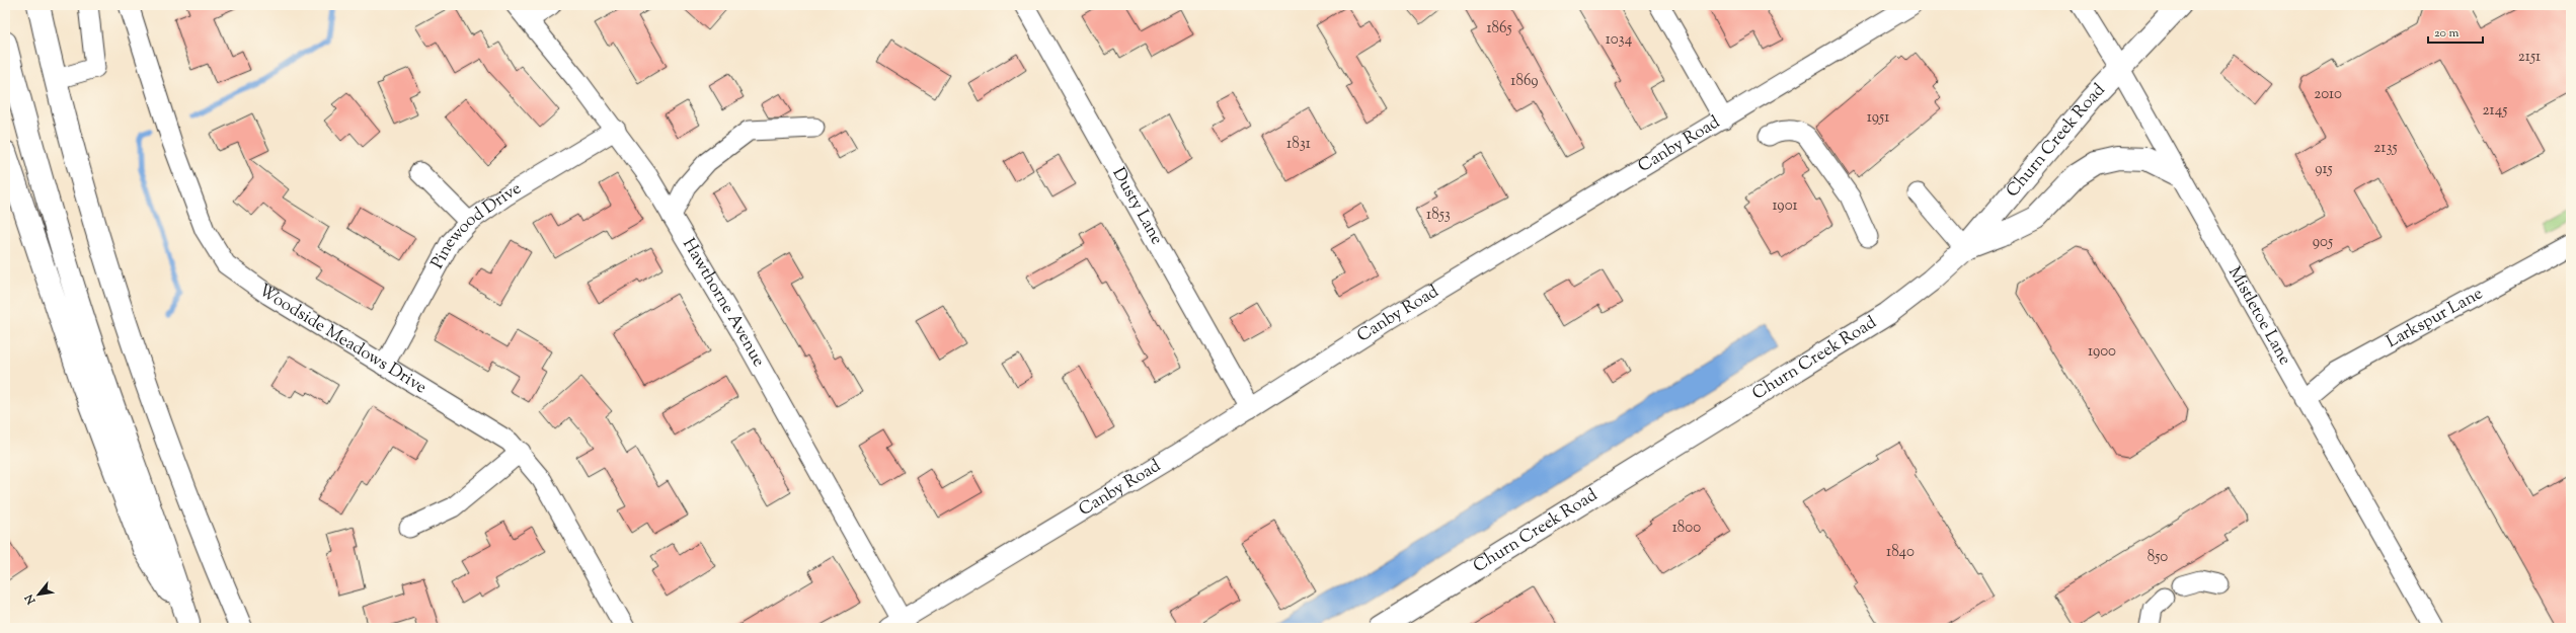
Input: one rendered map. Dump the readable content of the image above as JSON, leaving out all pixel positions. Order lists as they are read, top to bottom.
{
  "streets": {
    "main road": ["Churn Creek Road"],
    "street": [
      "Canby Road",
      "Dusty Lane",
      "Pinewood Drive",
      "Hawthorne Avenue",
      "Mistletoe Lane",
      "Larkspur Lane",
      "Woodside Meadows Drive"
    ]
  },
  "crossings": [
    ["Churn Creek Road", "Mistletoe Lane"],
    ["Canby Road", "Dusty Lane"],
    ["Canby Road", "Hawthorne Avenue"],
    ["Pinewood Drive", "Hawthorne Avenue"],
    ["Pinewood Drive", "Woodside Meadows Drive"],
    ["Mistletoe Lane", "Larkspur Lane"]
  ],
  "house_numbers": [
    "1865",
    "1034",
    "2151",
    "1869",
    "2010",
    "2145",
    "1951",
    "1831",
    "2135",
    "915",
    "1901",
    "1853",
    "905",
    "1900",
    "1800",
    "1840",
    "850"
  ],
  "scale_bar": "20 m",
  "north": "bottom left"
}
